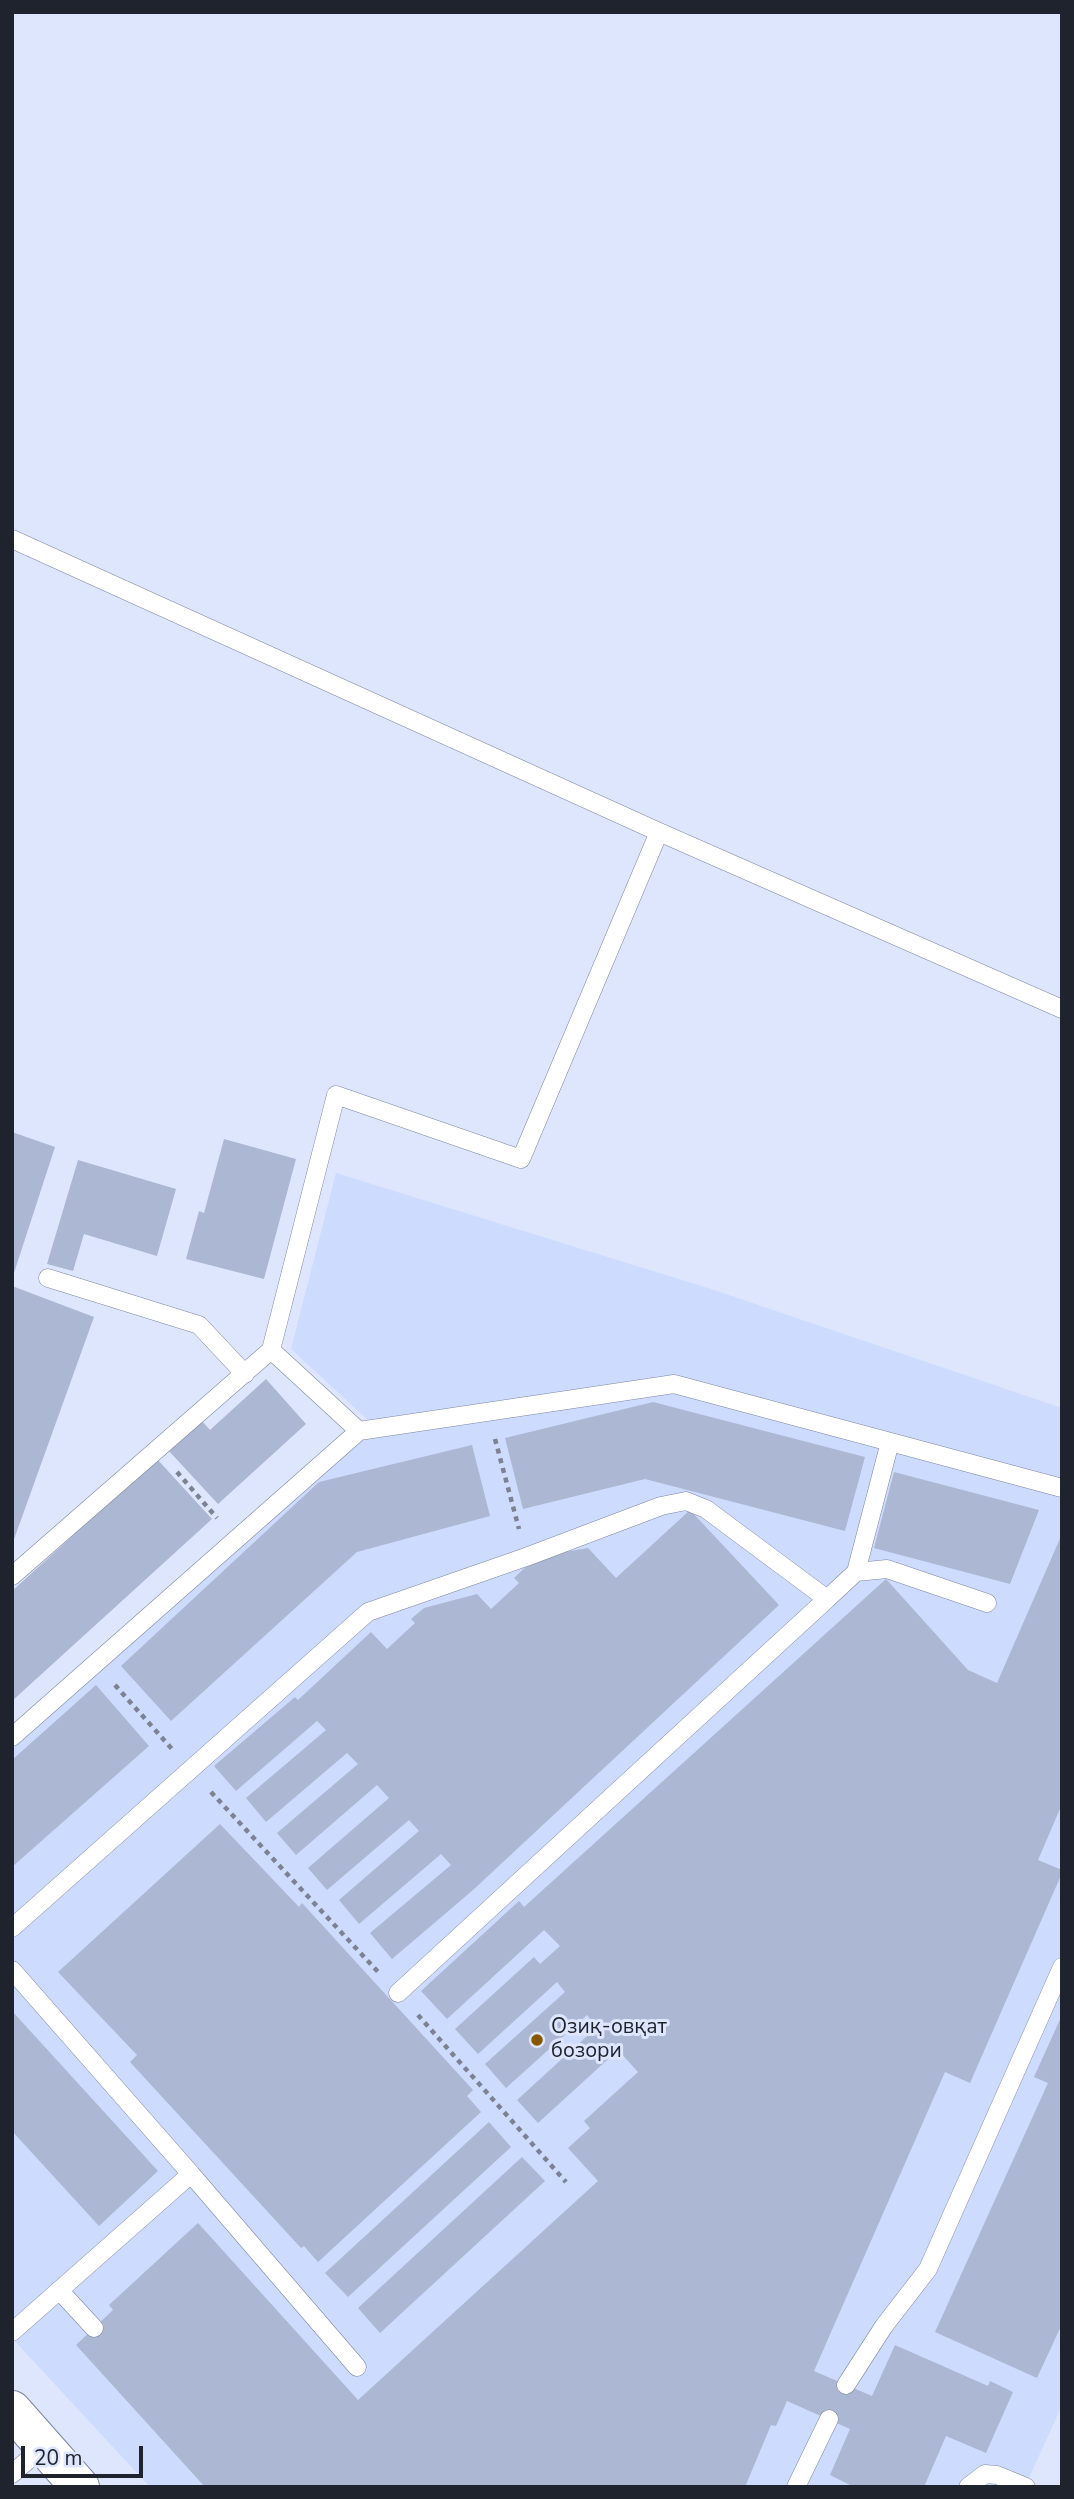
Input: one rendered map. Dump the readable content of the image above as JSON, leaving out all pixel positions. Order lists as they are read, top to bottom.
{
  "places": ["Озиқ-овқат бозори"],
  "scale_bar": "20 m"
}
